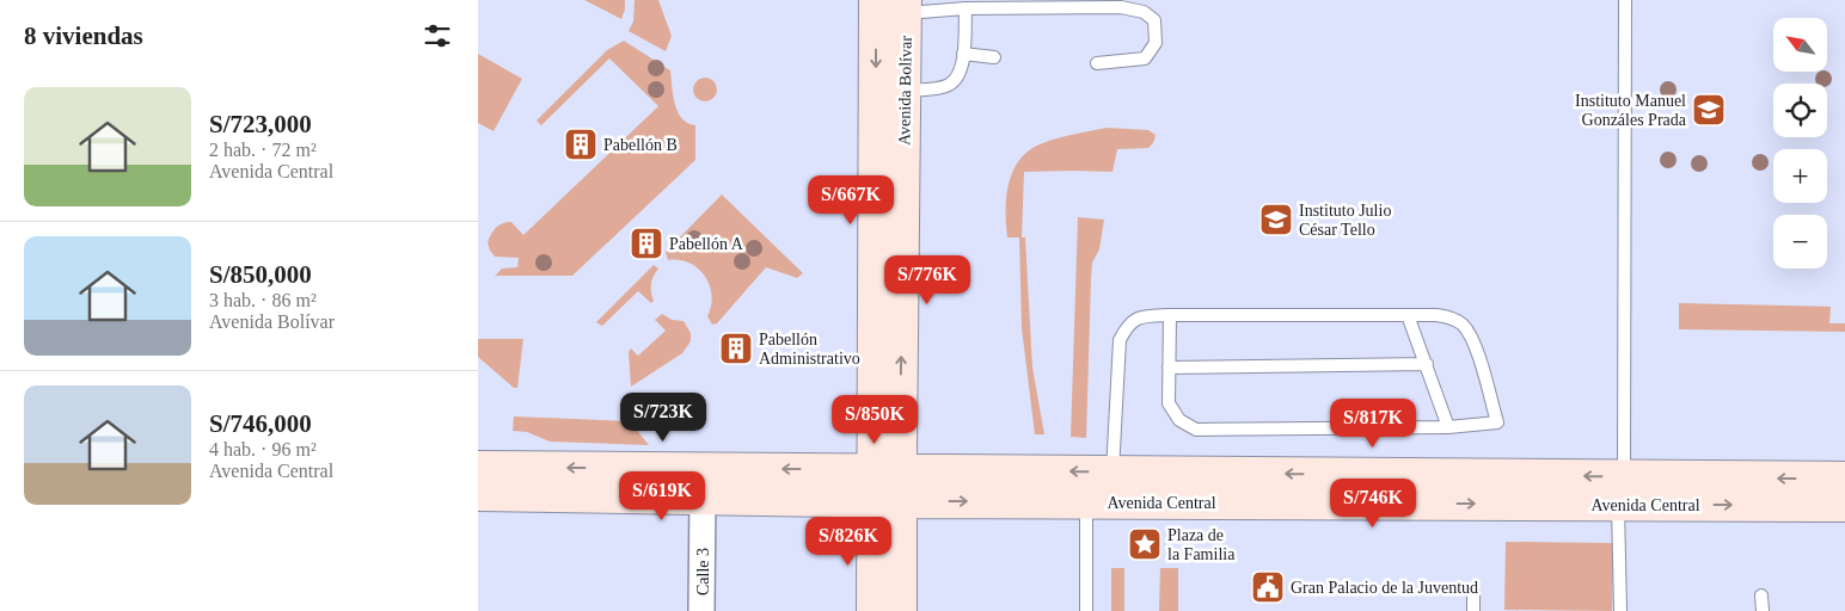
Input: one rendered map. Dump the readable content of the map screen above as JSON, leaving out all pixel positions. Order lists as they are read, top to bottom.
{
  "streets": {
    "street": ["Avenida Bolívar", "Avenida Central", "Calle 3"]
  },
  "crossings": [
    ["Avenida Bolívar", "Avenida Central"],
    ["Avenida Central", "Calle 3"]
  ],
  "places": {
    "school or university": ["Instituto Manuel Gonzáles Prada", "Instituto Julio César Tello"],
    "building": ["Pabellón B", "Pabellón A", "Pabellón Administrativo"],
    "place": ["Plaza de la Familia"],
    "public building": ["Gran Palacio de la Juventud"]
  },
  "north": "top left",
  "page": {
    "heading": "8 viviendas",
    "map_buttons": ["+", "−"],
    "list": [
      {
        "name": "S/723,000",
        "note": "2 hab. · 72 m² · Avenida Central"
      },
      {
        "name": "S/850,000",
        "note": "3 hab. · 86 m² · Avenida Bolívar"
      },
      {
        "name": "S/746,000",
        "note": "4 hab. · 96 m² · Avenida Central"
      }
    ],
    "price": [
      "S/667K",
      "S/776K",
      "S/723K",
      "S/850K",
      "S/817K",
      "S/619K",
      "S/746K",
      "S/826K"
    ]
  }
}
